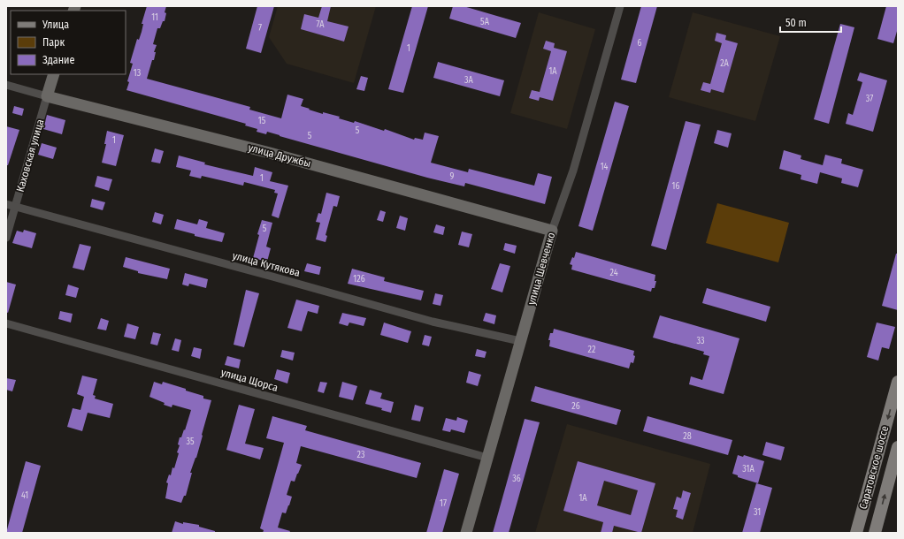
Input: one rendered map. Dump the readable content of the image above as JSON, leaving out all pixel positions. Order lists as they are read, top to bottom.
{
  "streets": {
    "main road": ["Саратовское шоссе"],
    "street": [
      "Каховская улица",
      "улица Дружбы",
      "улица Кутякова",
      "улица Шевченко",
      "улица Щорса"
    ]
  },
  "crossings": [
    ["Каховская улица", "улица Дружбы"],
    ["Каховская улица", "улица Кутякова"],
    ["улица Дружбы", "улица Шевченко"],
    ["улица Кутякова", "улица Шевченко"],
    ["улица Шевченко", "улица Щорса"]
  ],
  "house_numbers": [
    "11",
    "5А",
    "7А",
    "7",
    "6",
    "1",
    "2А",
    "1А",
    "13",
    "3А",
    "37",
    "15",
    "5",
    "5",
    "1",
    "14",
    "9",
    "1",
    "16",
    "5",
    "24",
    "126",
    "33",
    "22",
    "26",
    "28",
    "35",
    "23",
    "31А",
    "36",
    "41",
    "1А",
    "17",
    "31"
  ],
  "legend": ["Улица", "Парк", "Здание"],
  "scale_bar": "50 m"
}
